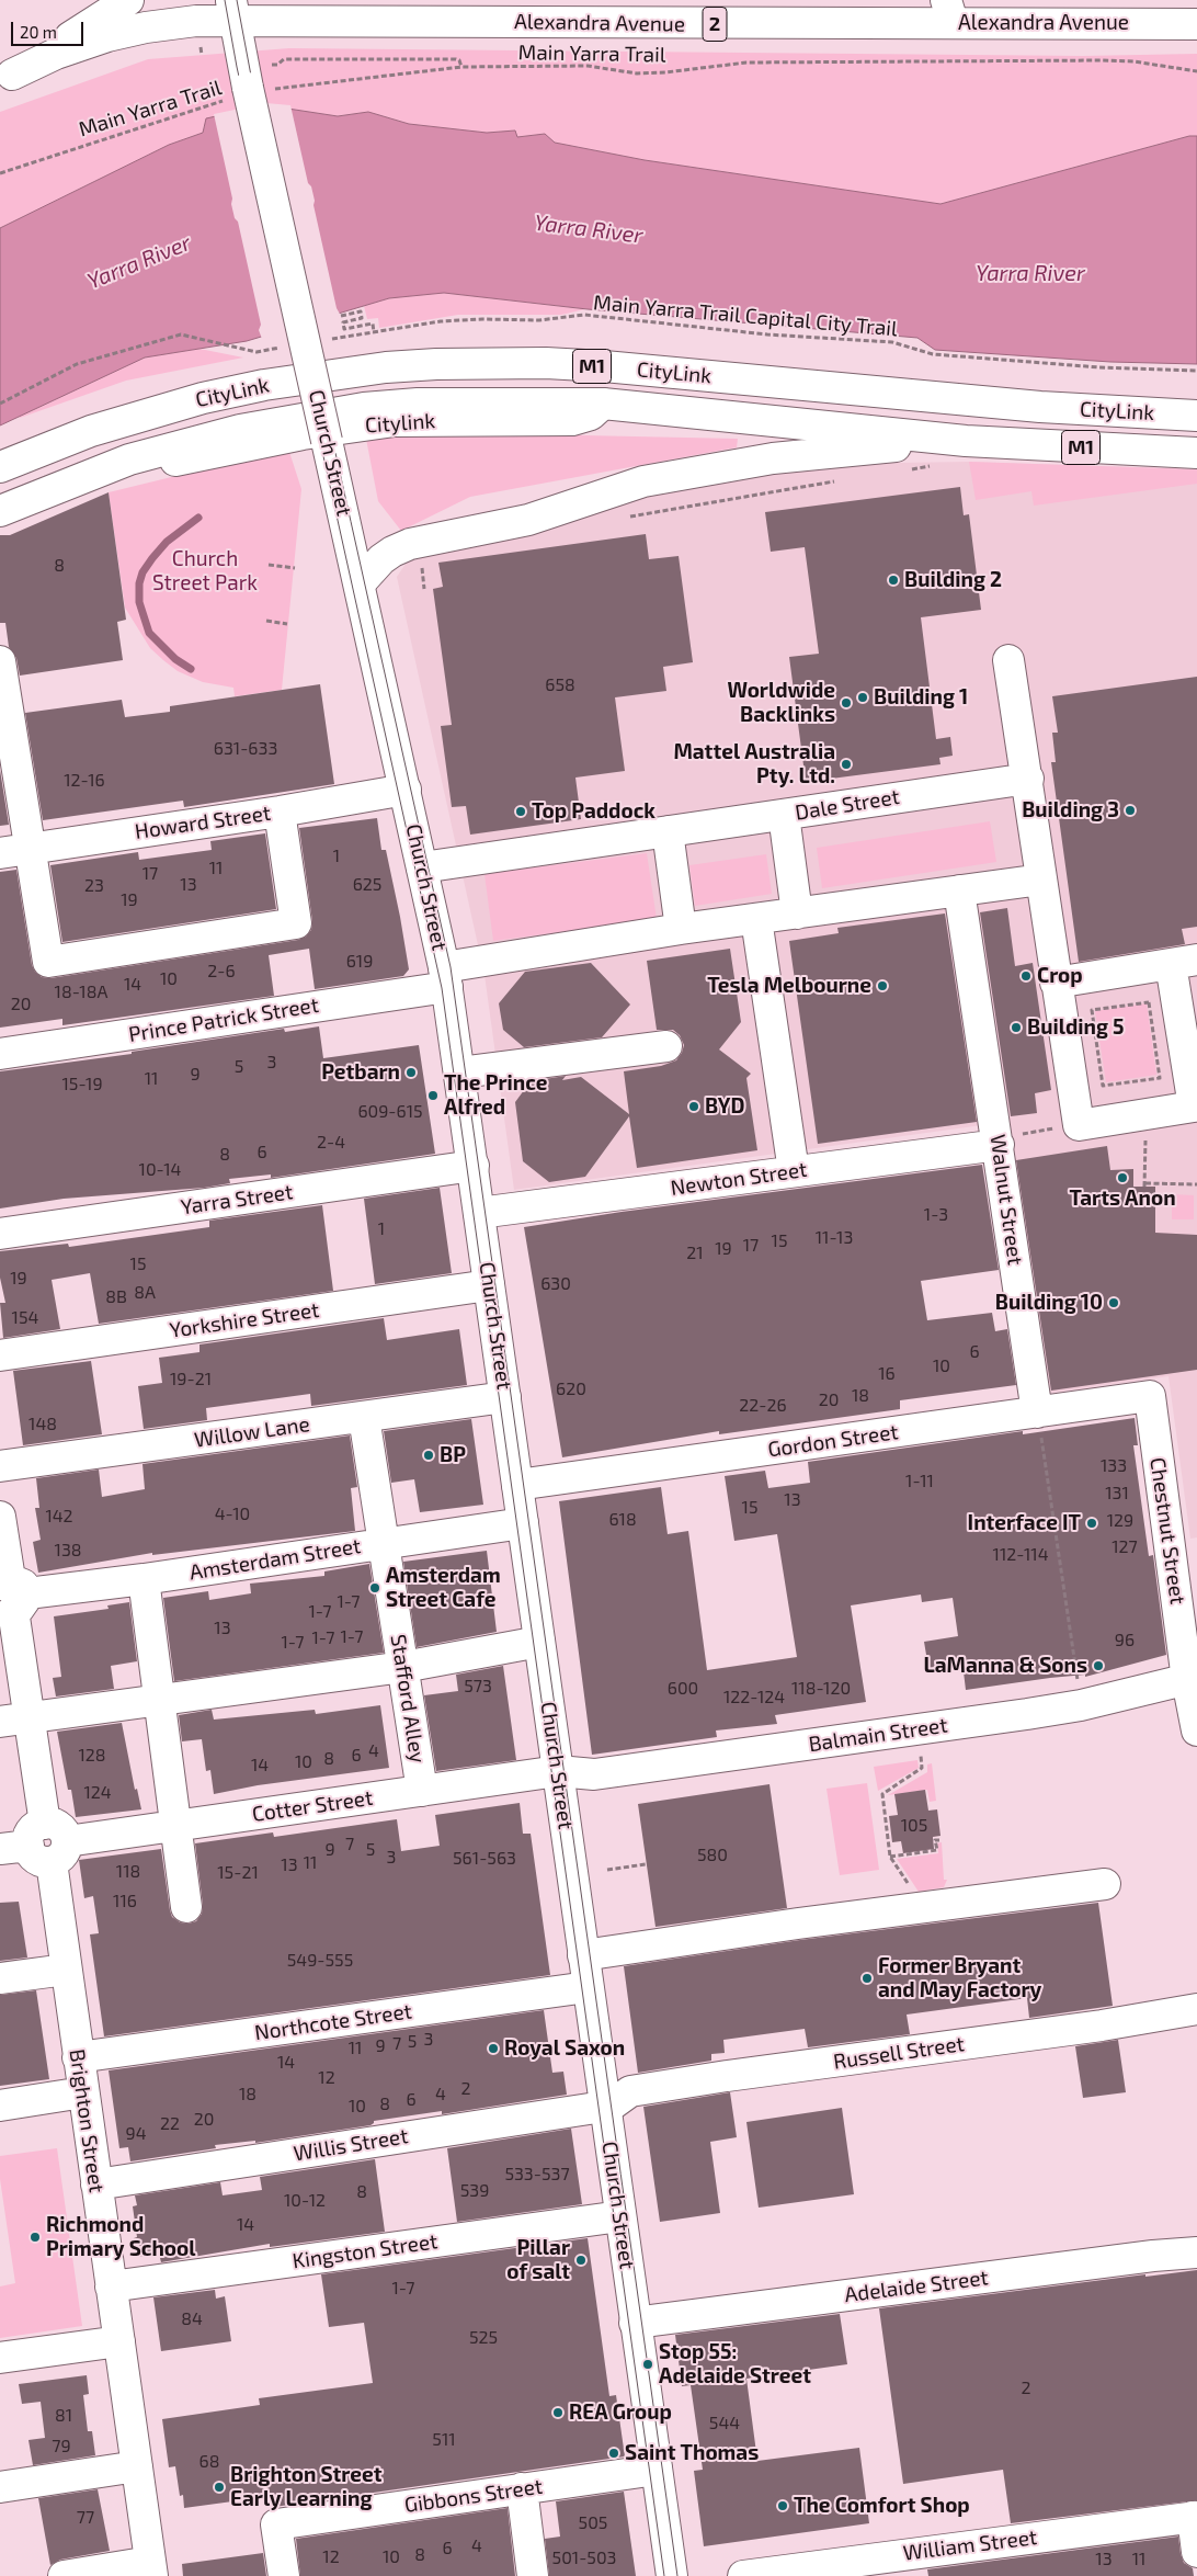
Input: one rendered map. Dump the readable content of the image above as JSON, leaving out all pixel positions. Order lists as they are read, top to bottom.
{
  "streets": {
    "main road": [
      "Alexandra Avenue",
      "2",
      "M1",
      "CityLink",
      "Church Street",
      "Dale Street",
      "Howard Street",
      "Prince Patrick Street",
      "Newton Street",
      "Yarra Street",
      "Walnut Street",
      "Yorkshire Street",
      "Willow Lane",
      "Gordon Street",
      "Chestnut Street",
      "Amsterdam Street",
      "Stafford Alley",
      "Balmain Street",
      "Cotter Street",
      "Northcote Street",
      "Russell Street",
      "Brighton Street",
      "Willis Street",
      "Kingston Street",
      "Adelaide Street",
      "Gibbons Street",
      "William Street"
    ],
    "path": ["Main Yarra Trail", "Main Yarra Trail Capital City Trail"]
  },
  "crossings": [
    ["Alexandra Avenue", "Church Street"],
    ["Main Yarra Trail", "Church Street"],
    ["Church Street", "Dale Street"],
    ["Church Street", "Howard Street"],
    ["Church Street", "Prince Patrick Street"],
    ["Church Street", "Newton Street"],
    ["Church Street", "Yarra Street"],
    ["Church Street", "Yorkshire Street"],
    ["Church Street", "Willow Lane"],
    ["Church Street", "Gordon Street"],
    ["Church Street", "Amsterdam Street"],
    ["Church Street", "Balmain Street"],
    ["Church Street", "Cotter Street"],
    ["Church Street", "Northcote Street"],
    ["Church Street", "Russell Street"],
    ["Church Street", "Willis Street"],
    ["Church Street", "Kingston Street"],
    ["Church Street", "Adelaide Street"],
    ["Church Street", "Gibbons Street"],
    ["Newton Street", "Walnut Street"],
    ["Walnut Street", "Gordon Street"],
    ["Willow Lane", "Stafford Alley"],
    ["Gordon Street", "Chestnut Street"],
    ["Chestnut Street", "Balmain Street"],
    ["Amsterdam Street", "Stafford Alley"],
    ["Amsterdam Street", "Brighton Street"],
    ["Stafford Alley", "Cotter Street"],
    ["Balmain Street", "Cotter Street"],
    ["Cotter Street", "Brighton Street"],
    ["Northcote Street", "Brighton Street"],
    ["Russell Street", "Willis Street"],
    ["Brighton Street", "Willis Street"],
    ["Brighton Street", "Kingston Street"]
  ],
  "water": ["Yarra River"],
  "parks": ["Church Street Park"],
  "places": [
    "Building 2",
    "Building 1",
    "Worldwide Backlinks",
    "Mattel Australia Pty. Ltd.",
    "Building 3",
    "Top Paddock",
    "Crop",
    "Tesla Melbourne",
    "Building 5",
    "Petbarn",
    "The Prince Alfred",
    "BYD",
    "Tarts Anon",
    "Building 10",
    "BP",
    "Interface IT",
    "Amsterdam Street Cafe",
    "LaManna & Sons",
    "Former Bryant and May Factory",
    "Royal Saxon",
    "Richmond Primary School",
    "Pillar of salt",
    "Stop 55: Adelaide Street",
    "REA Group",
    "Saint Thomas",
    "Brighton Street Early Learning",
    "The Comfort Shop"
  ],
  "house_numbers": [
    "8",
    "658",
    "631-633",
    "12-16",
    "1",
    "11",
    "17",
    "13",
    "625",
    "23",
    "19",
    "619",
    "2-6",
    "10",
    "14",
    "18-18A",
    "20",
    "3",
    "5",
    "9",
    "11",
    "15-19",
    "609-615",
    "2-4",
    "6",
    "8",
    "10-14",
    "1-3",
    "1",
    "11-13",
    "15",
    "17",
    "19",
    "21",
    "15",
    "19",
    "630",
    "8A",
    "8B",
    "154",
    "6",
    "10",
    "16",
    "19-21",
    "620",
    "18",
    "20",
    "22-26",
    "148",
    "133",
    "1-11",
    "131",
    "13",
    "15",
    "4-10",
    "142",
    "618",
    "129",
    "127",
    "138",
    "112-114",
    "1-7",
    "1-7",
    "13",
    "1-7",
    "1-7",
    "96",
    "1-7",
    "573",
    "600",
    "118-120",
    "122-124",
    "4",
    "128",
    "6",
    "8",
    "10",
    "14",
    "124",
    "105",
    "7",
    "9",
    "5",
    "580",
    "3",
    "561-563",
    "11",
    "13",
    "118",
    "15-21",
    "116",
    "549-555",
    "3",
    "5",
    "7",
    "9",
    "11",
    "14",
    "12",
    "2",
    "18",
    "4",
    "6",
    "8",
    "10",
    "20",
    "22",
    "94",
    "533-537",
    "539",
    "8",
    "10-12",
    "14",
    "1-7",
    "84",
    "525",
    "2",
    "81",
    "544",
    "511",
    "79",
    "68",
    "77",
    "505",
    "4",
    "6",
    "8",
    "12",
    "10",
    "501-503",
    "13",
    "11"
  ],
  "scale_bar": "20 m"
}
